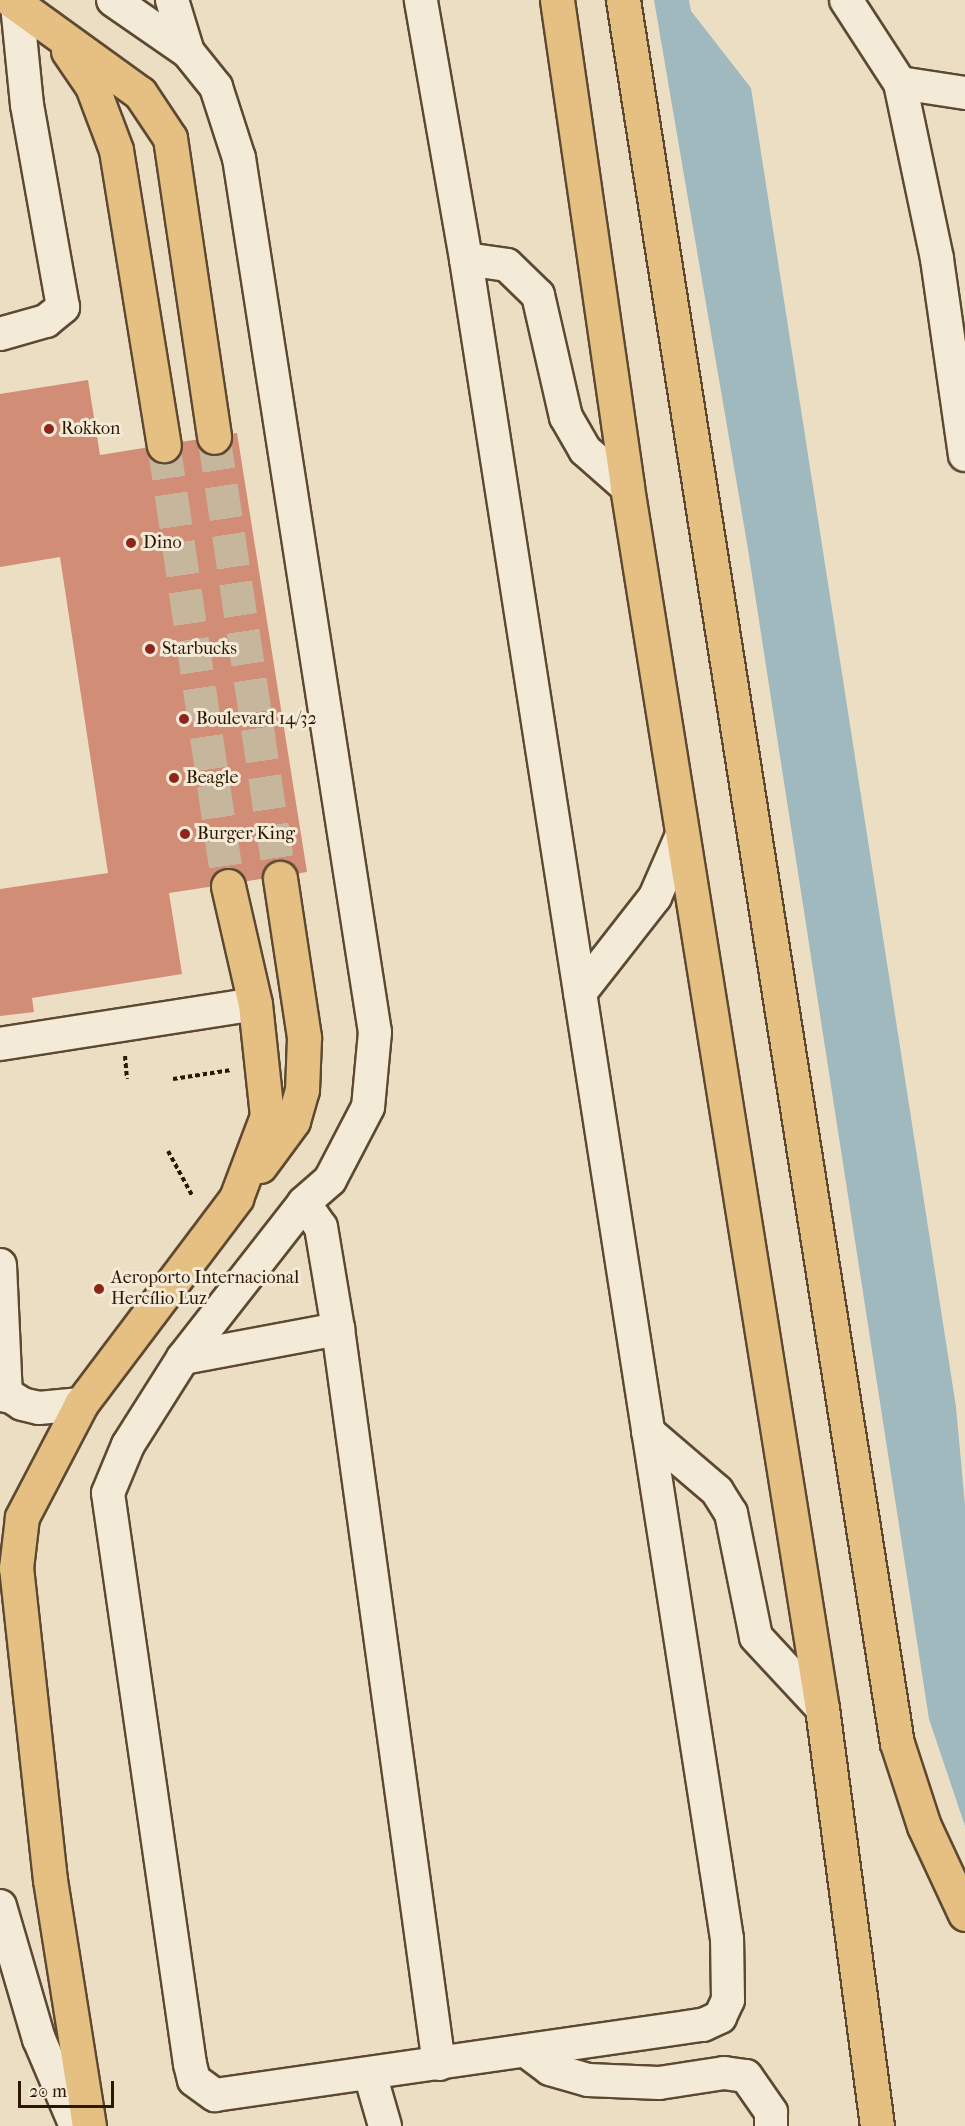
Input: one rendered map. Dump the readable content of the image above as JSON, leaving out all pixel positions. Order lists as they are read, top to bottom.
{
  "places": [
    "Rokkon",
    "Dino",
    "Starbucks",
    "Boulevard 14/32",
    "Beagle",
    "Burger King",
    "Aeroporto Internacional Hercílio Luz"
  ],
  "scale_bar": "20 m"
}
